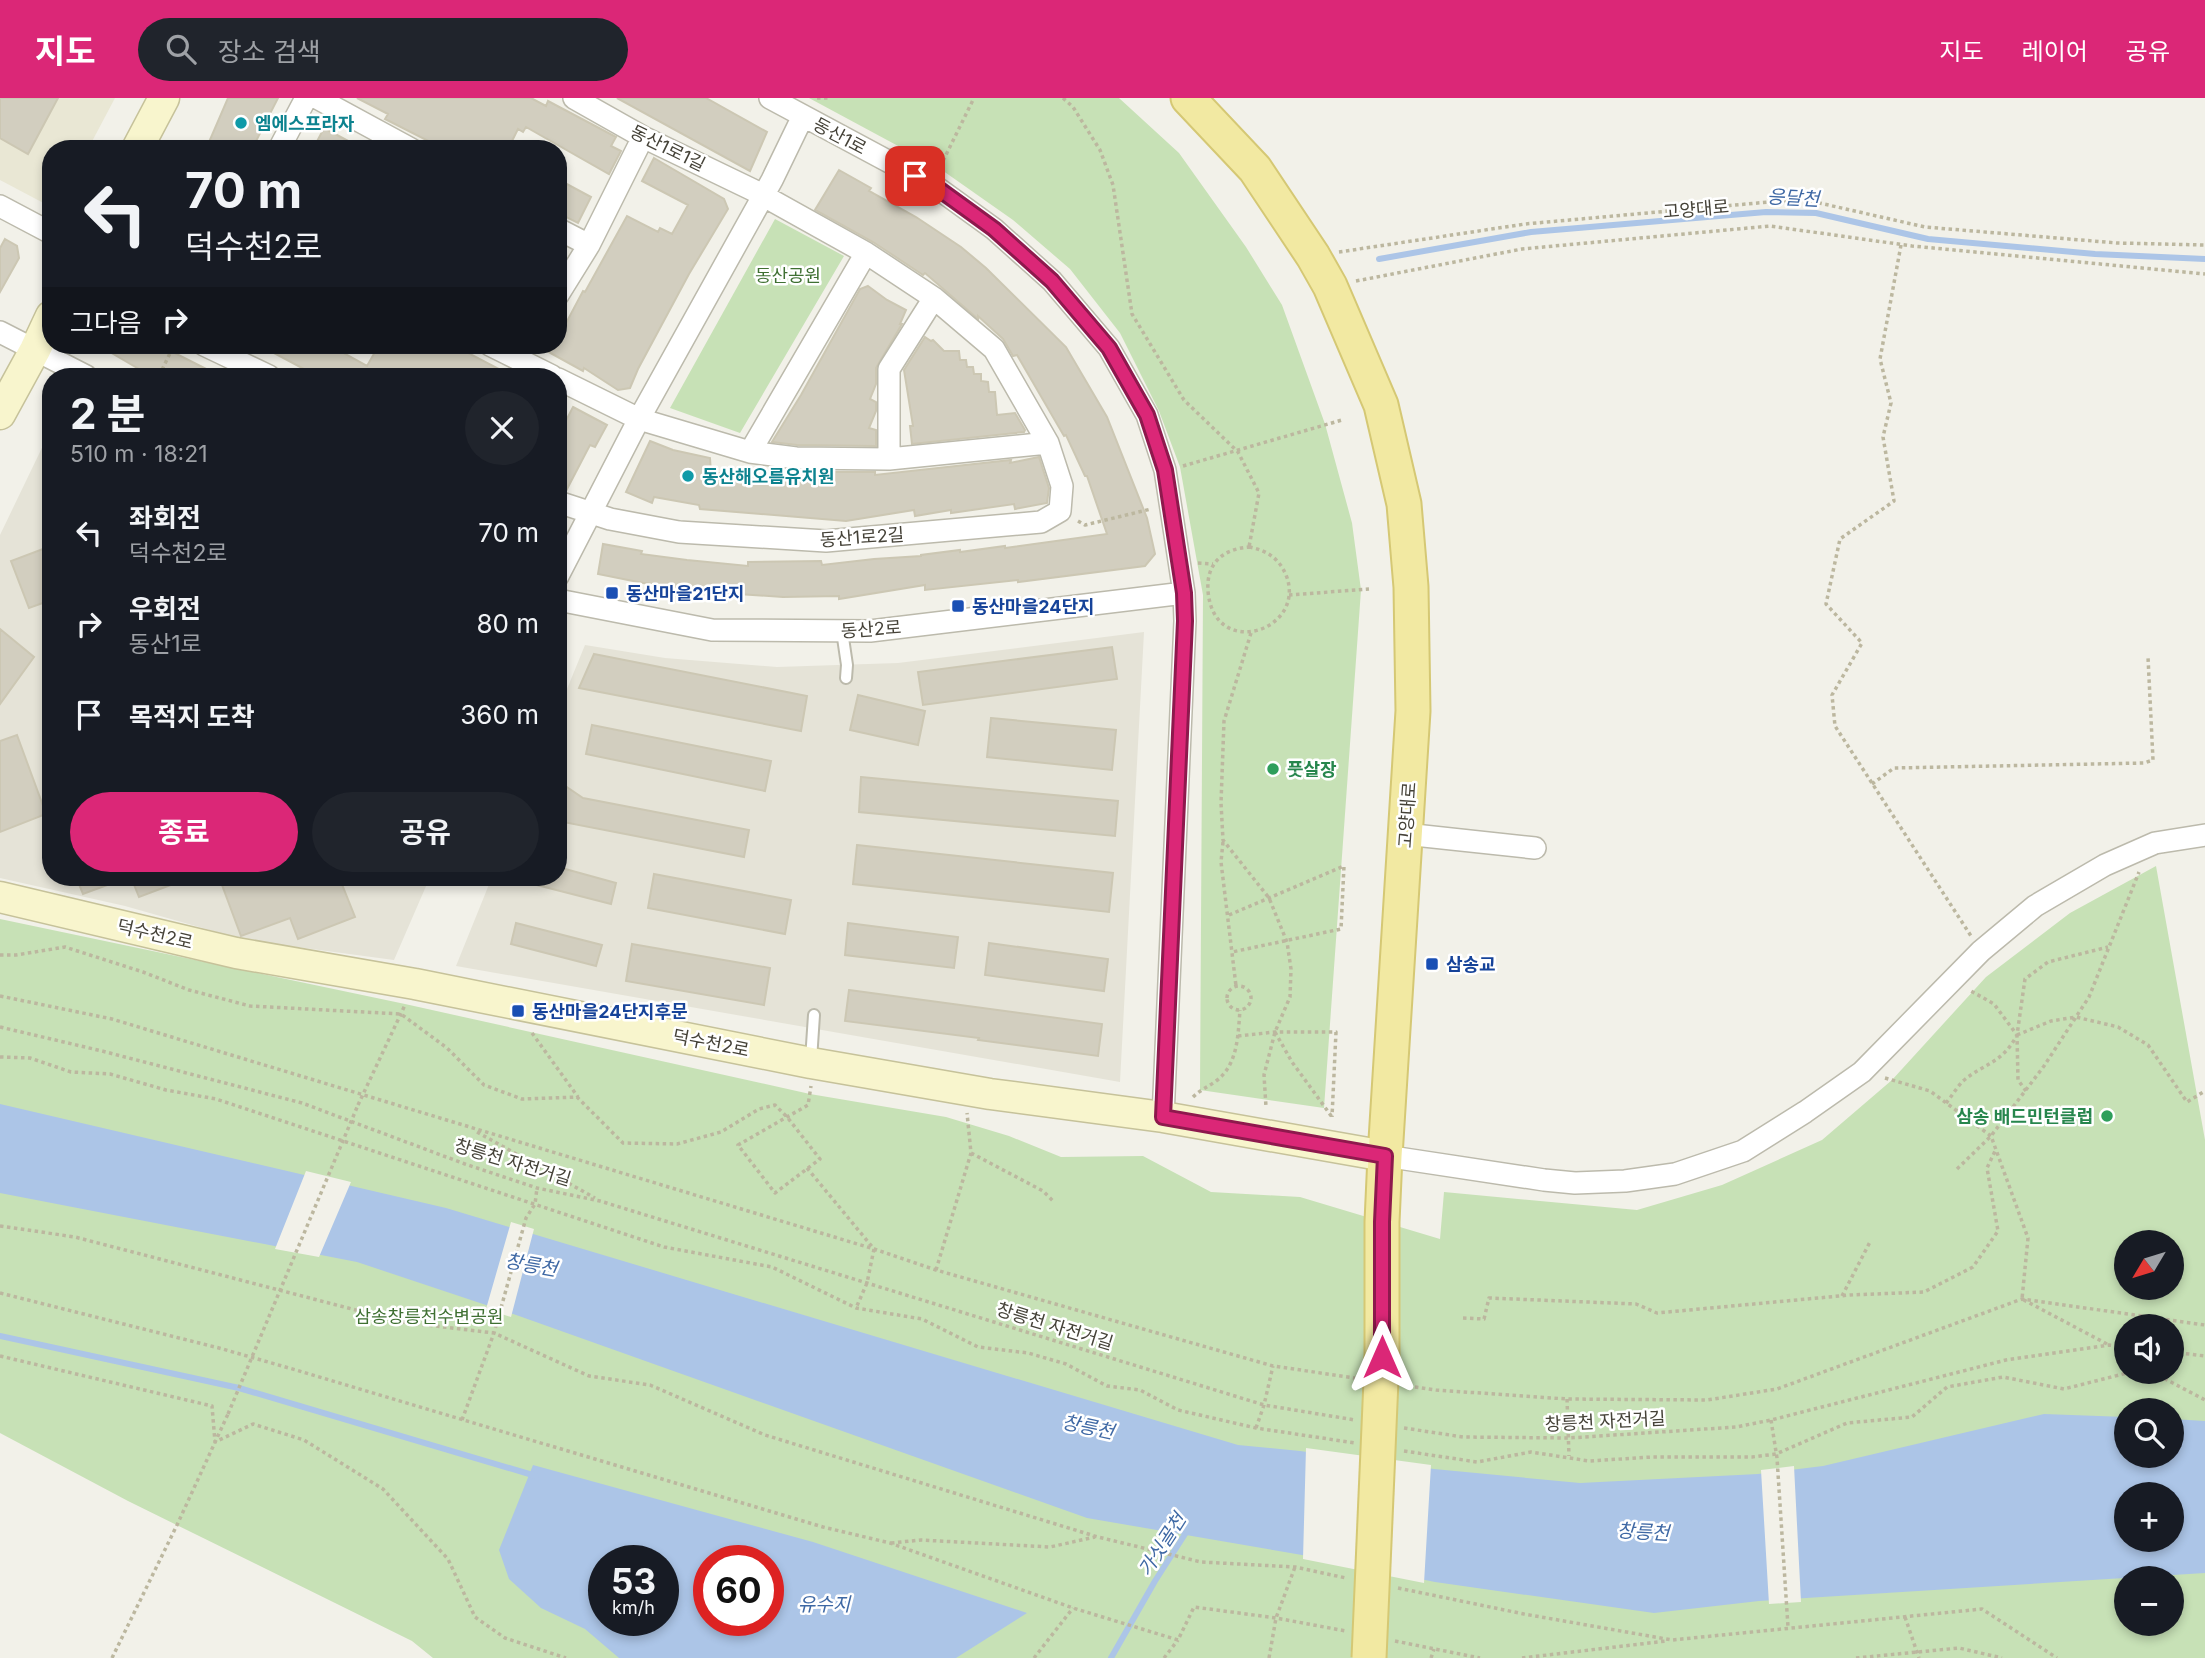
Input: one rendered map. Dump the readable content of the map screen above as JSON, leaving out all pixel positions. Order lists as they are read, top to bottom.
{
  "streets": {
    "main road": ["고양대로"],
    "street": [
      "동산1로",
      "동산1로1길",
      "동산1로2길",
      "동산2로",
      "덕수천2로"
    ],
    "path": ["창릉천 자전거길"]
  },
  "crossings": [
    ["동산1로", "동산2로"],
    ["동산1로", "덕수천2로"],
    ["고양대로", "덕수천2로"]
  ],
  "water": [
    "응달천",
    "창릉천",
    "가싯골천",
    "유수지"
  ],
  "parks": ["동산공원", "삼송창릉천수변공원"],
  "places": {
    "other": [
      "엠에스프라자",
      "동산해오름유치원",
      "풋살장",
      "삼송 배드민턴클럽"
    ],
    "transit": [
      "동산마을21단지",
      "동산마을24단지",
      "삼송교",
      "동산마을24단지후문"
    ]
  },
  "north": "bottom left",
  "page": {
    "header": "지도",
    "search": "장소 검색",
    "nav": ["지도", "레이어", "공유"],
    "turn": ["70 m", "덕수천2로"],
    "then": "그다음",
    "heading": ["2 분", "510 m · 18:21"],
    "list": [
      {
        "name": "좌회전",
        "note": "덕수천2로",
        "value": "70 m"
      },
      {
        "name": "우회전",
        "note": "동산1로",
        "value": "80 m"
      },
      {
        "name": "목적지 도착",
        "value": "360 m"
      }
    ],
    "buttons": ["종료", "공유"],
    "map_buttons": ["+", "−"],
    "speed": "53 km/h",
    "limit": "60"
  }
}
